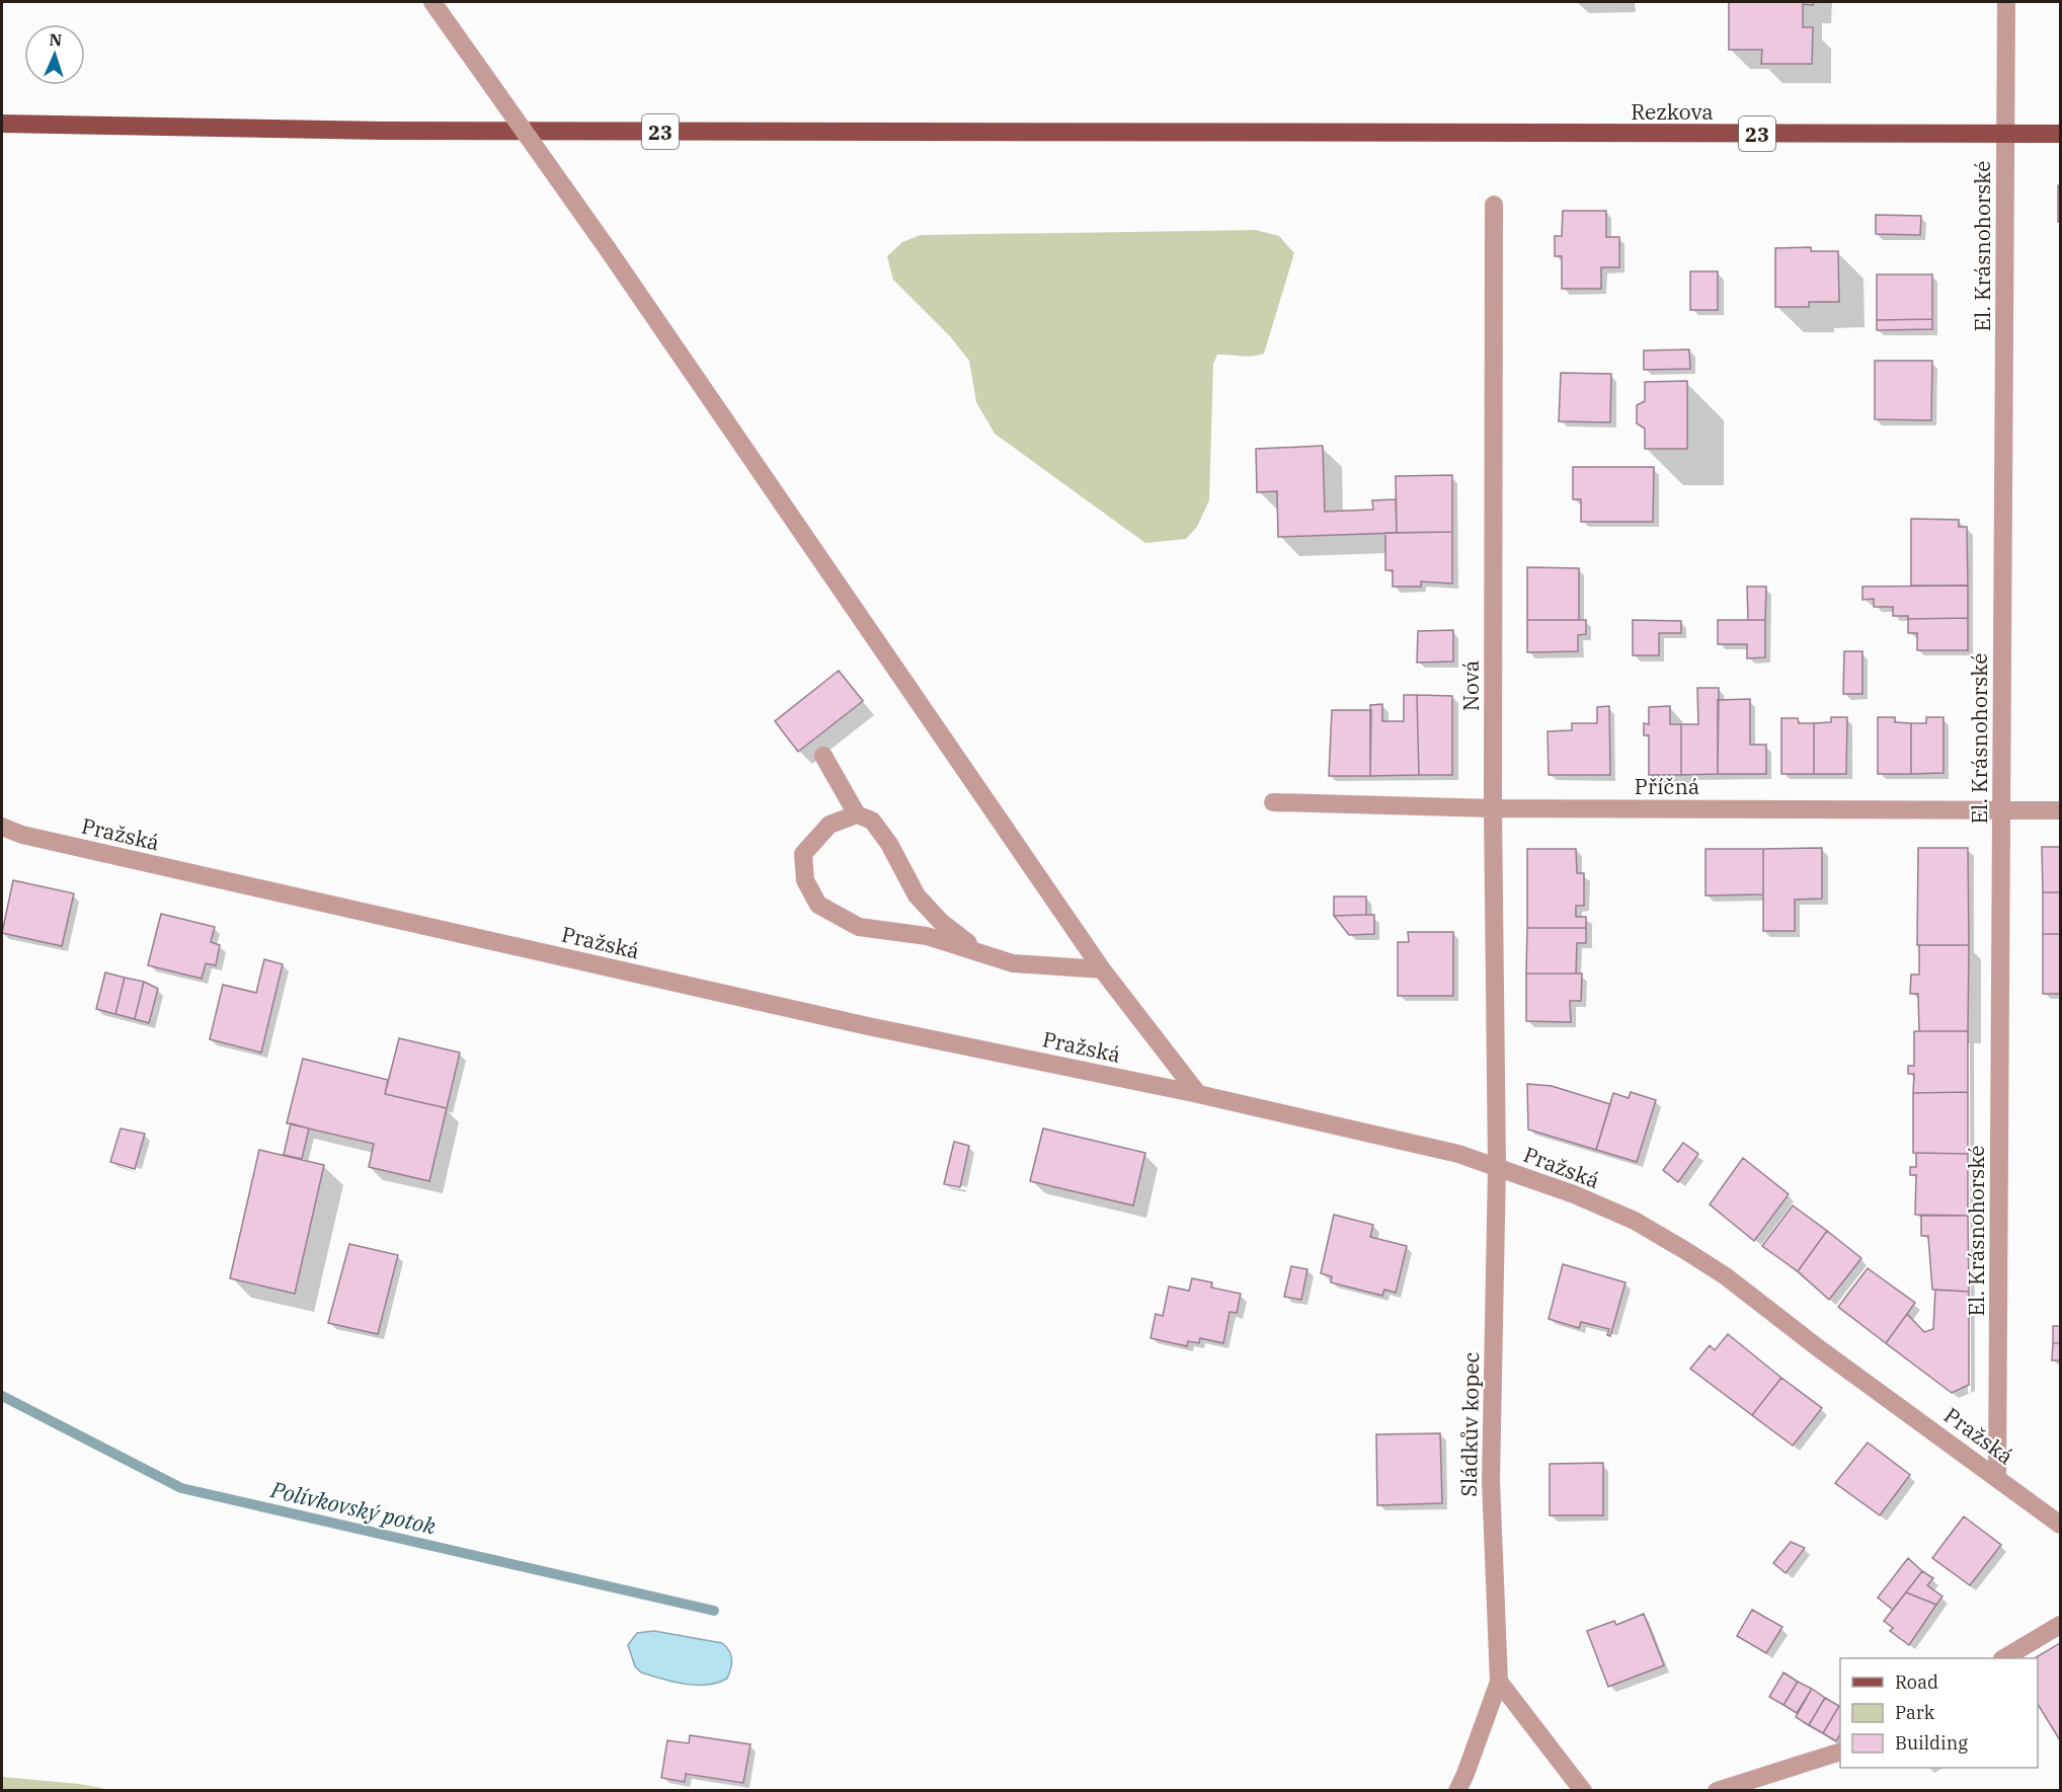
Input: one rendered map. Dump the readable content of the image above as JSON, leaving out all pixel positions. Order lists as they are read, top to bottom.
{
  "streets": {
    "main road": ["Rezkova", "23"],
    "street": [
      "El. Krásnohorské",
      "Nová",
      "Příčná",
      "Pražská",
      "Sládkův kopec"
    ]
  },
  "crossings": [
    ["Rezkova", "El. Krásnohorské"],
    ["El. Krásnohorské", "Příčná"],
    ["El. Krásnohorské", "Pražská"],
    ["Nová", "Příčná"],
    ["Nová", "Pražská"],
    ["Nová", "Sládkův kopec"],
    ["Pražská", "Sládkův kopec"]
  ],
  "water": ["Polívkovský potok"],
  "legend": ["Road", "Park", "Building"],
  "north": "top"
}
